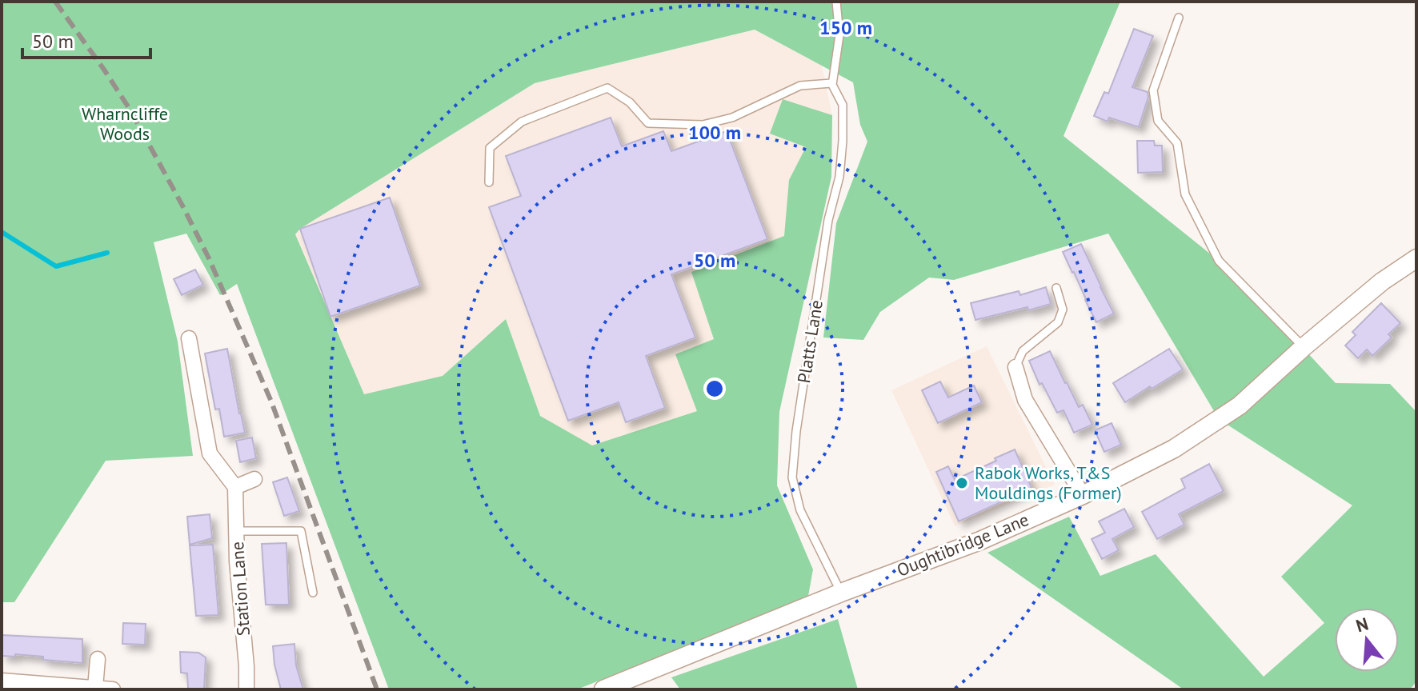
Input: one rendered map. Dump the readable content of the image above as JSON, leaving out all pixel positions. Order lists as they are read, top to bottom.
{
  "streets": {
    "street": ["Oughtibridge Lane", "Station Lane"],
    "lane": ["Platts Lane"]
  },
  "crossings": [
    ["Platts Lane", "Oughtibridge Lane"]
  ],
  "parks": ["Wharncliffe Woods"],
  "places": ["Rabok Works, T&S Mouldings (Former)"],
  "scale_bar": "50 m",
  "north": "top",
  "rings": ["150 m", "100 m", "50 m"]
}
